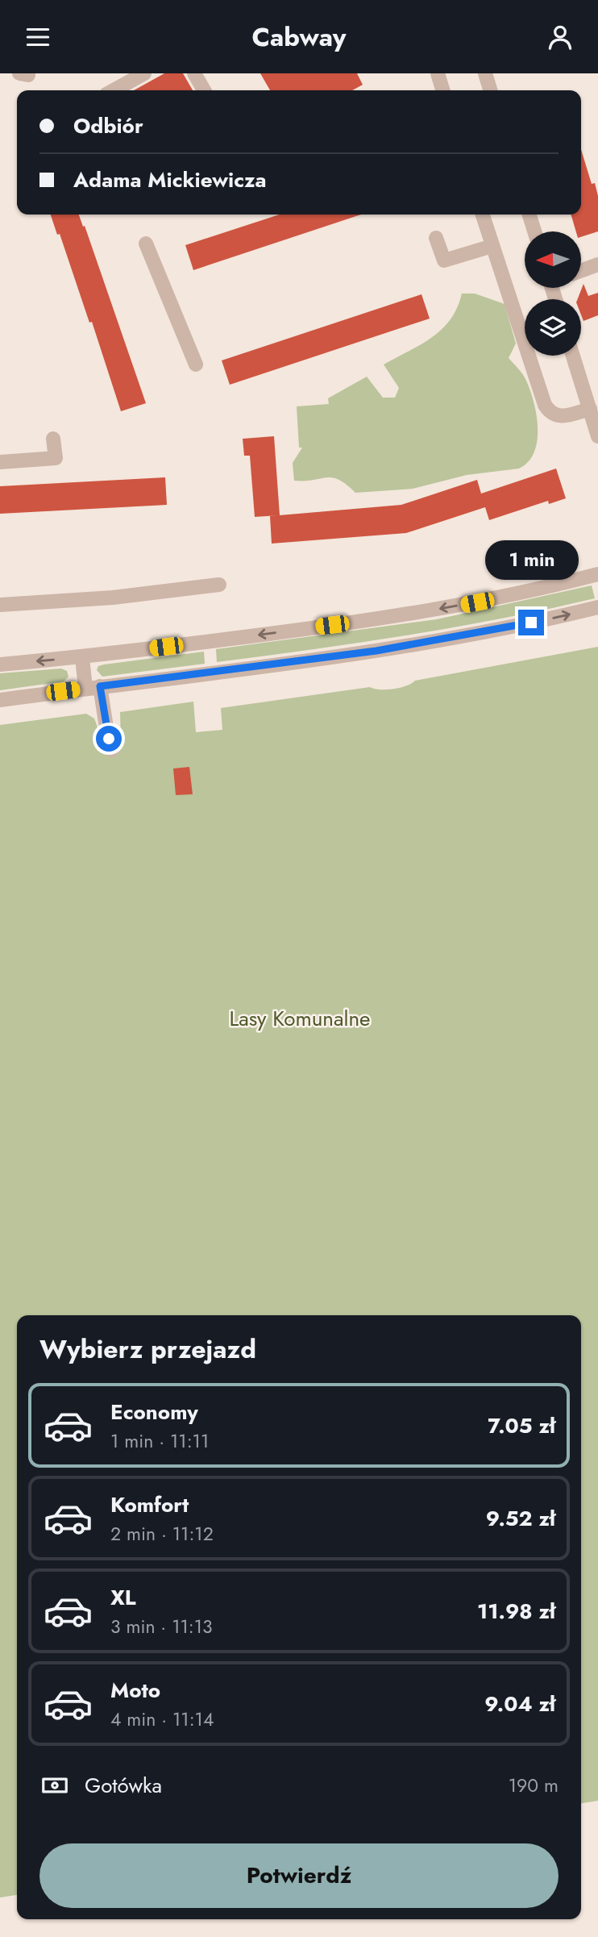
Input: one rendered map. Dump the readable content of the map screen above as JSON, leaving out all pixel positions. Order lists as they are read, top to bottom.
{
  "parks": ["Lasy Komunalne"],
  "north": "left",
  "page": {
    "header": "Cabway",
    "banner": ["Odbiór", "Adama Mickiewicza"],
    "bubble": "1 min",
    "heading": "Wybierz przejazd",
    "list": [
      {
        "name": "Economy",
        "note": "1 min · 11:11",
        "value": "7.05 zł"
      },
      {
        "name": "Komfort",
        "note": "2 min · 11:12",
        "value": "9.52 zł"
      },
      {
        "name": "XL",
        "note": "3 min · 11:13",
        "value": "11.98 zł"
      },
      {
        "name": "Moto",
        "note": "4 min · 11:14",
        "value": "9.04 zł"
      }
    ],
    "pay": ["Gotówka", "190 m"],
    "buttons": "Potwierdź"
  }
}
